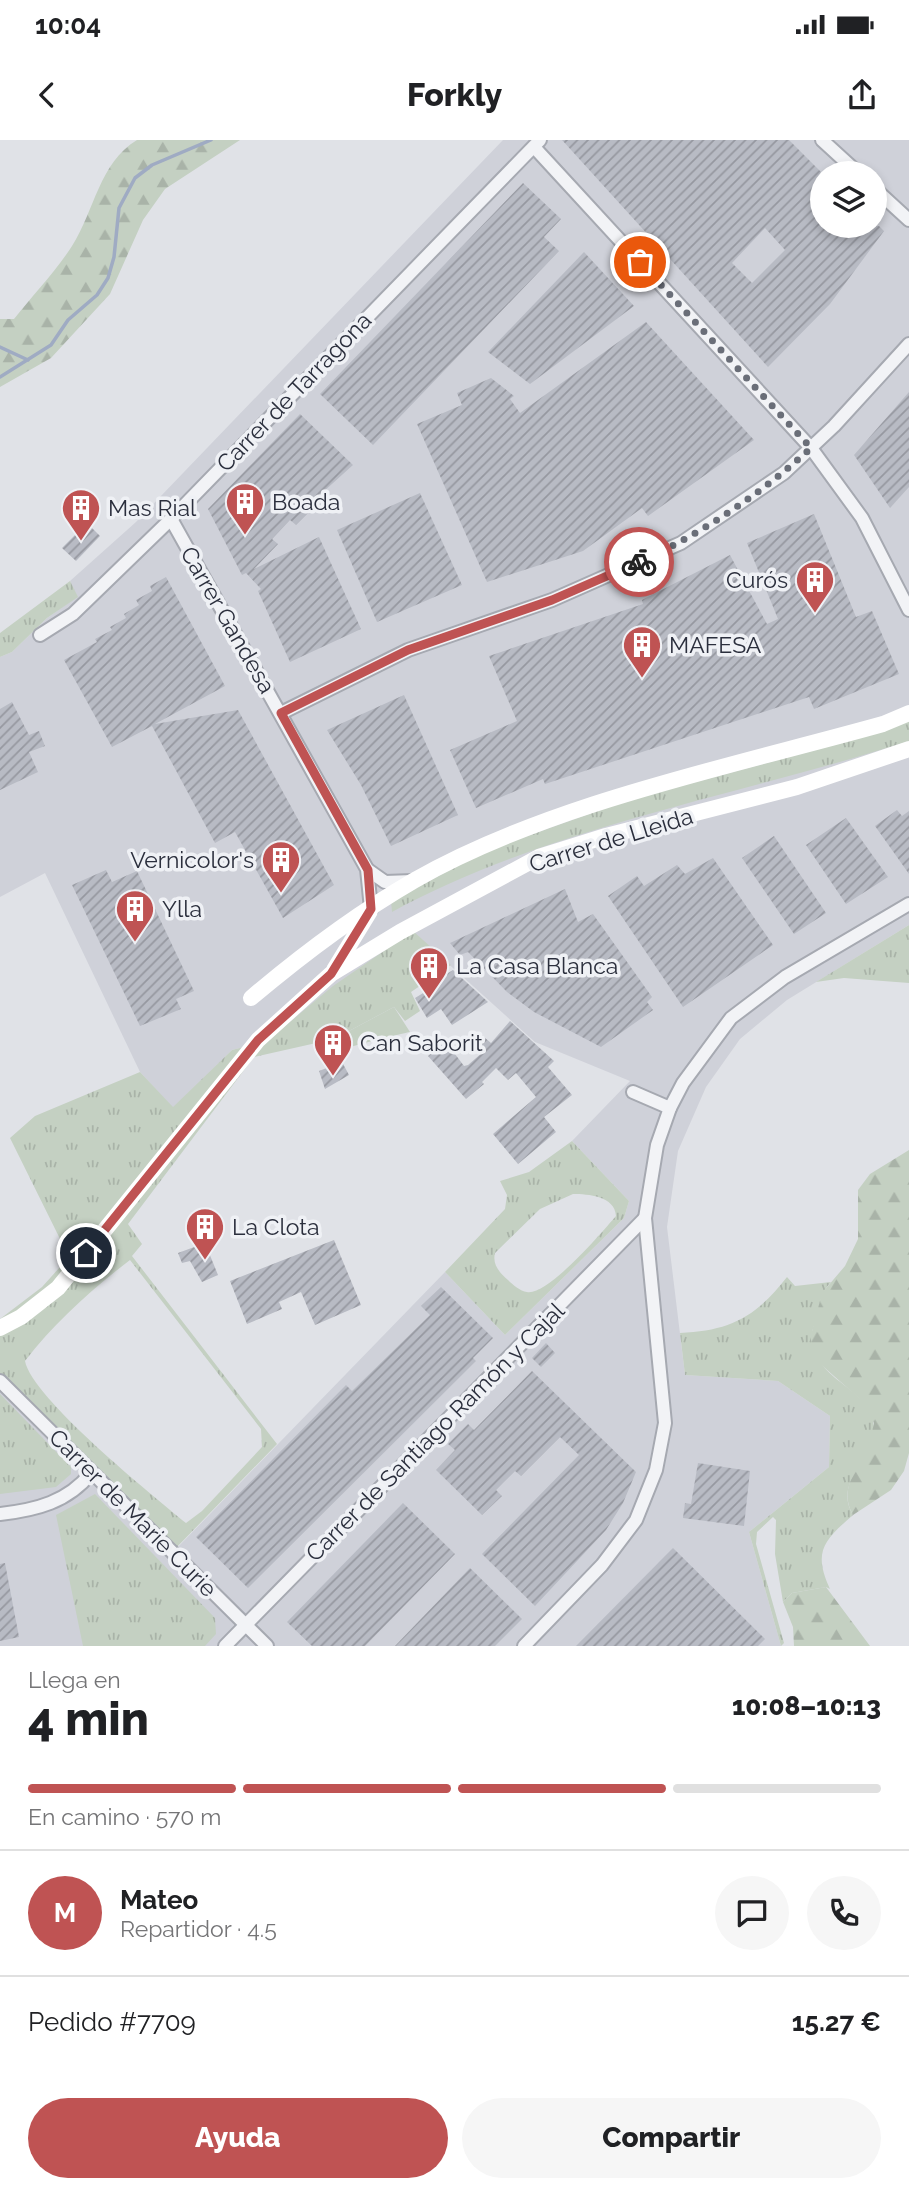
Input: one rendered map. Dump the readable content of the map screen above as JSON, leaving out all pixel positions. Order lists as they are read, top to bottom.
{
  "streets": {
    "street": [
      "Carrer de Tarragona",
      "Carrer Gandesa",
      "Carrer de Lleida",
      "Carrer de Santiago Ramón y Cajal",
      "Carrer de Marie Curie"
    ]
  },
  "crossings": [
    ["Carrer de Tarragona", "Carrer Gandesa"],
    ["Carrer Gandesa", "Carrer de Lleida"],
    ["Carrer de Santiago Ramón y Cajal", "Carrer de Marie Curie"]
  ],
  "places": {
    "building": [
      "Boada",
      "Mas Rial",
      "Curós",
      "MAFESA",
      "Vernicolor's",
      "Ylla",
      "La Casa Blanca",
      "Can Saborit",
      "La Clota"
    ]
  },
  "page": {
    "status": "10:04",
    "header": "Forkly",
    "heading": ["4 min", "Llega en", "10:08–10:13"],
    "panel": [
      "Mateo",
      "Repartidor · 4.5",
      "Pedido #7709",
      "15.27 €"
    ],
    "bar": "En camino · 570 m",
    "round": "M",
    "buttons": ["Ayuda", "Compartir"]
  }
}
